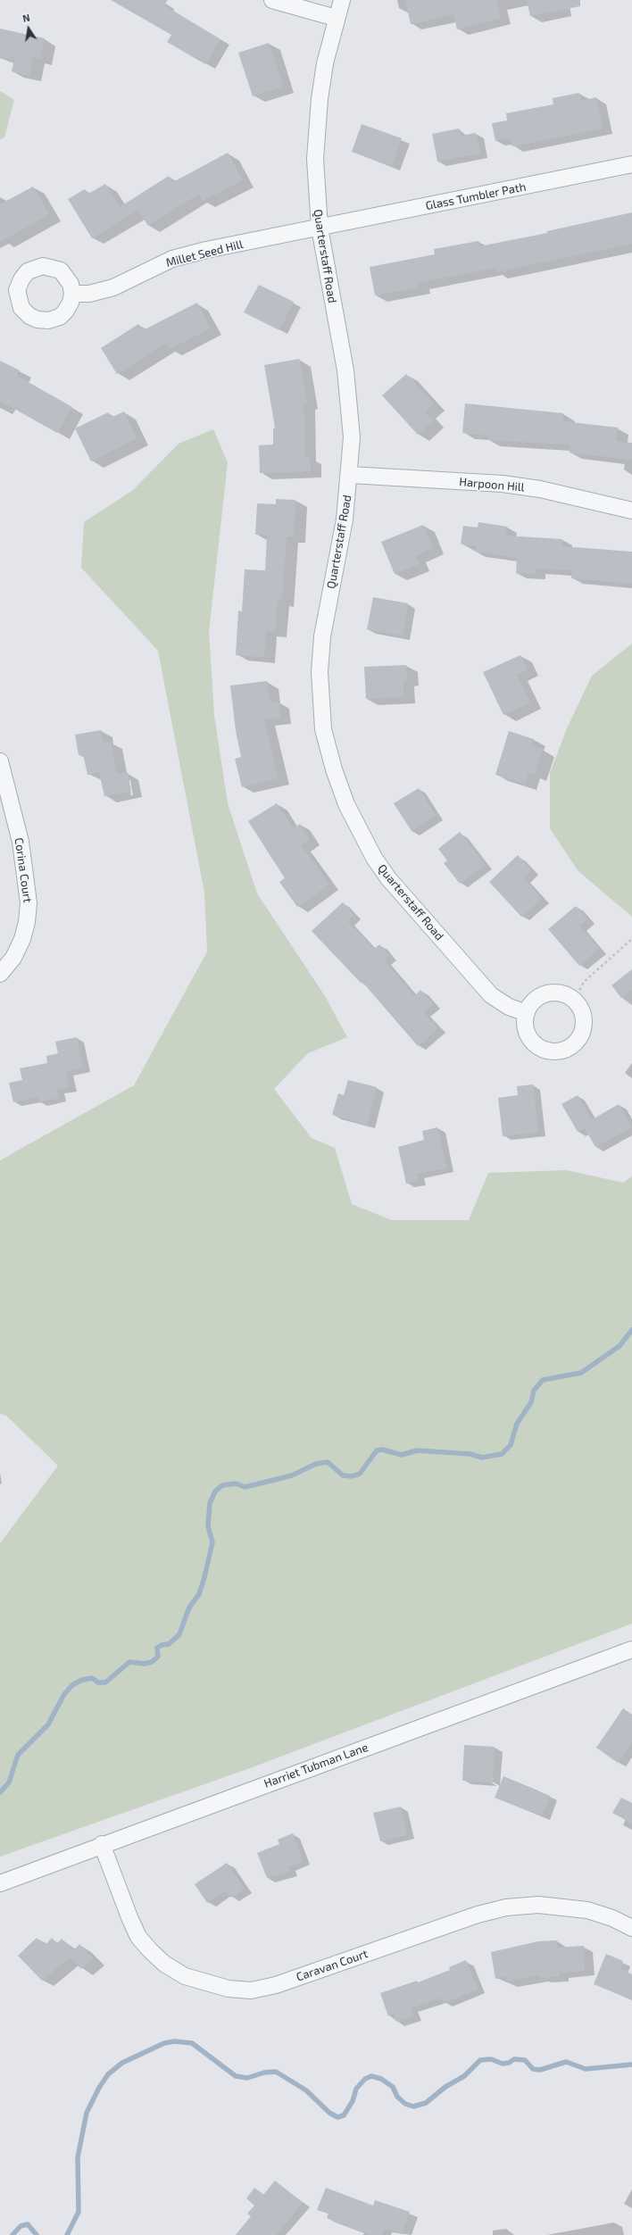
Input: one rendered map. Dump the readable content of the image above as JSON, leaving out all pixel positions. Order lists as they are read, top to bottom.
{
  "streets": {
    "street": [
      "Glass Tumbler Path",
      "Millet Seed Hill",
      "Quarterstaff Road",
      "Harpoon Hill",
      "Corina Court",
      "Harriet Tubman Lane",
      "Caravan Court"
    ]
  },
  "crossings": [
    ["Glass Tumbler Path", "Millet Seed Hill"],
    ["Glass Tumbler Path", "Quarterstaff Road"],
    ["Millet Seed Hill", "Quarterstaff Road"],
    ["Quarterstaff Road", "Harpoon Hill"],
    ["Harriet Tubman Lane", "Caravan Court"]
  ],
  "north": "top"
}
